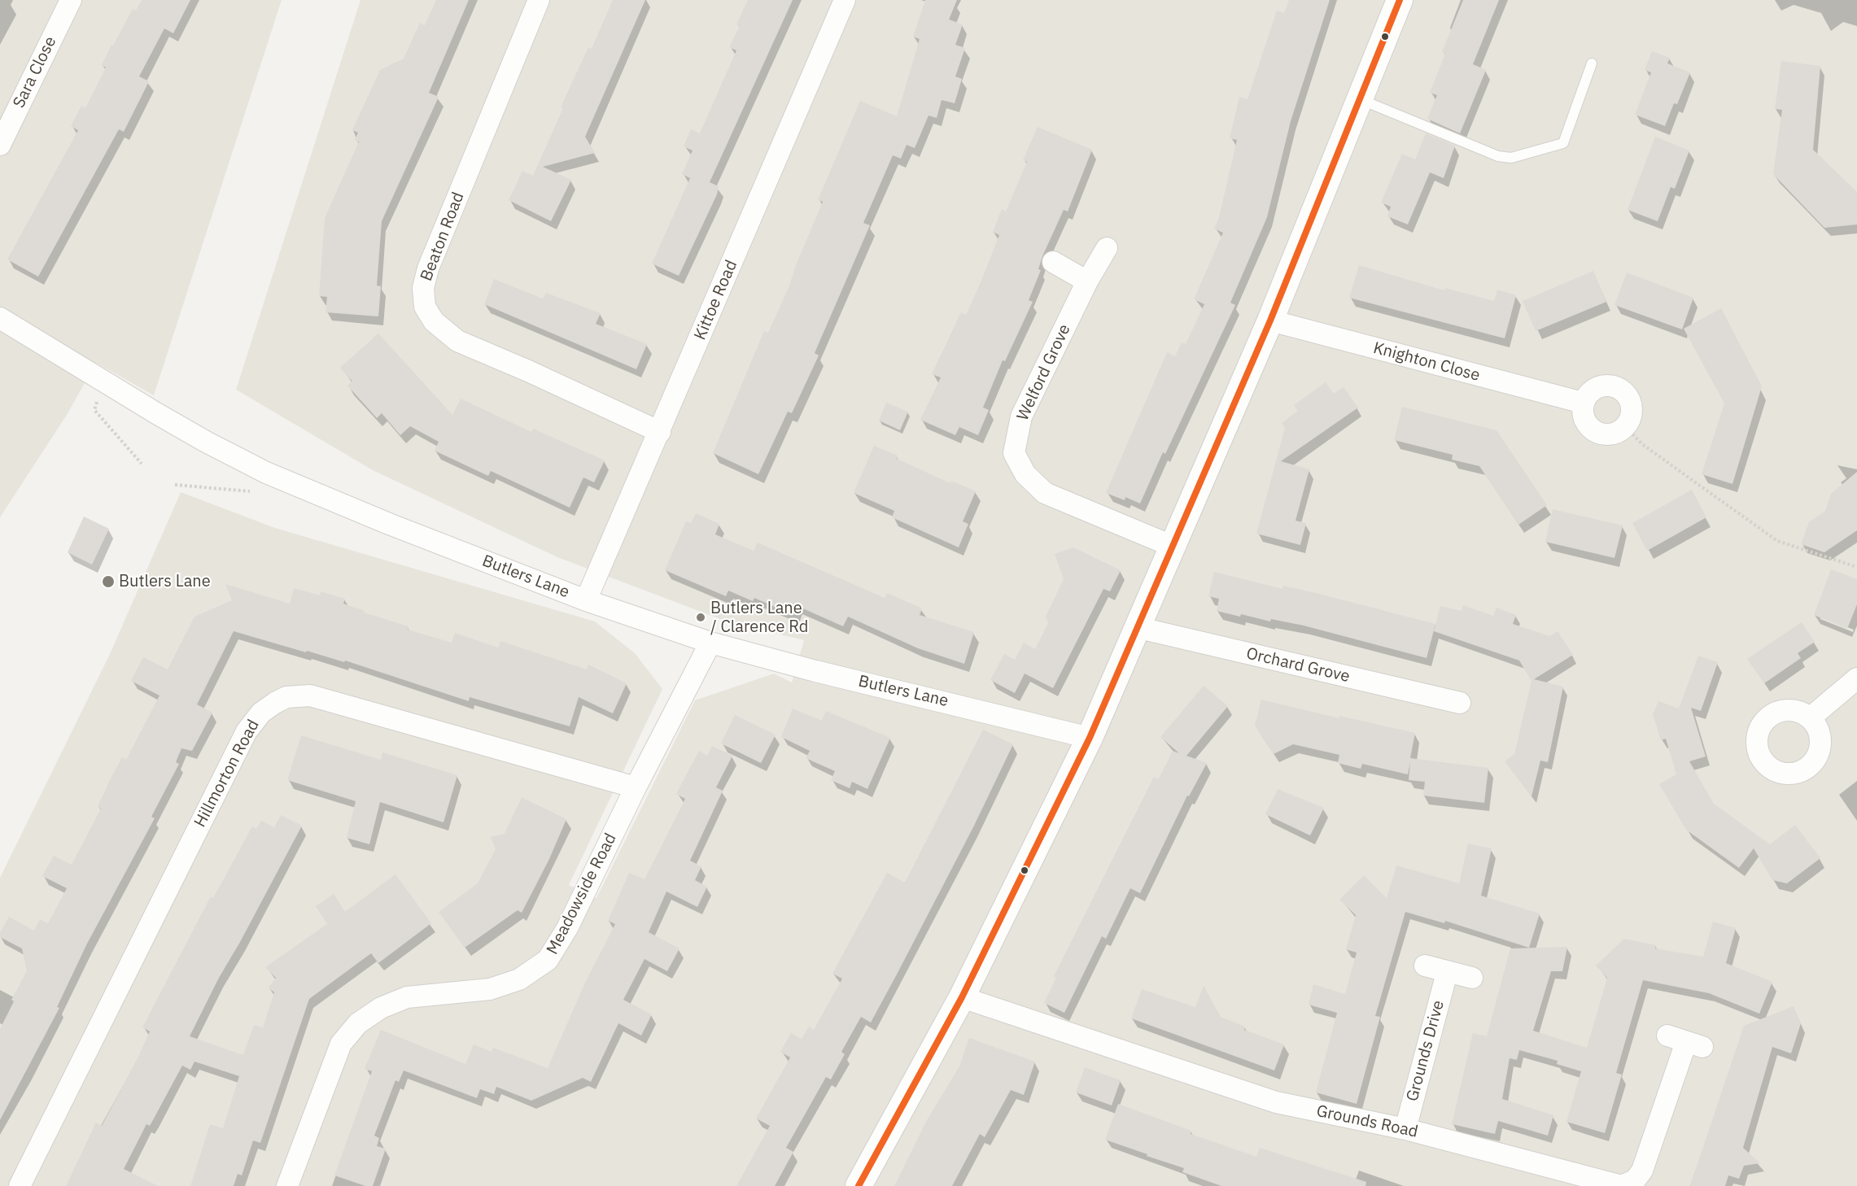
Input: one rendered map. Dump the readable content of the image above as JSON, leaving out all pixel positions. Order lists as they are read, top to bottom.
{
  "streets": {
    "street": [
      "Sara Close",
      "Beaton Road",
      "Kittoe Road",
      "Knighton Close",
      "Welford Grove",
      "Butlers Lane",
      "Orchard Grove",
      "Hillmorton Road",
      "Meadowside Road",
      "Grounds Drive",
      "Grounds Road"
    ]
  },
  "crossings": [
    ["Beaton Road", "Kittoe Road"],
    ["Kittoe Road", "Butlers Lane"],
    ["Butlers Lane", "Meadowside Road"],
    ["Hillmorton Road", "Meadowside Road"],
    ["Grounds Drive", "Grounds Road"]
  ],
  "places": ["Butlers Lane", "Butlers Lane / Clarence Rd"]
}
